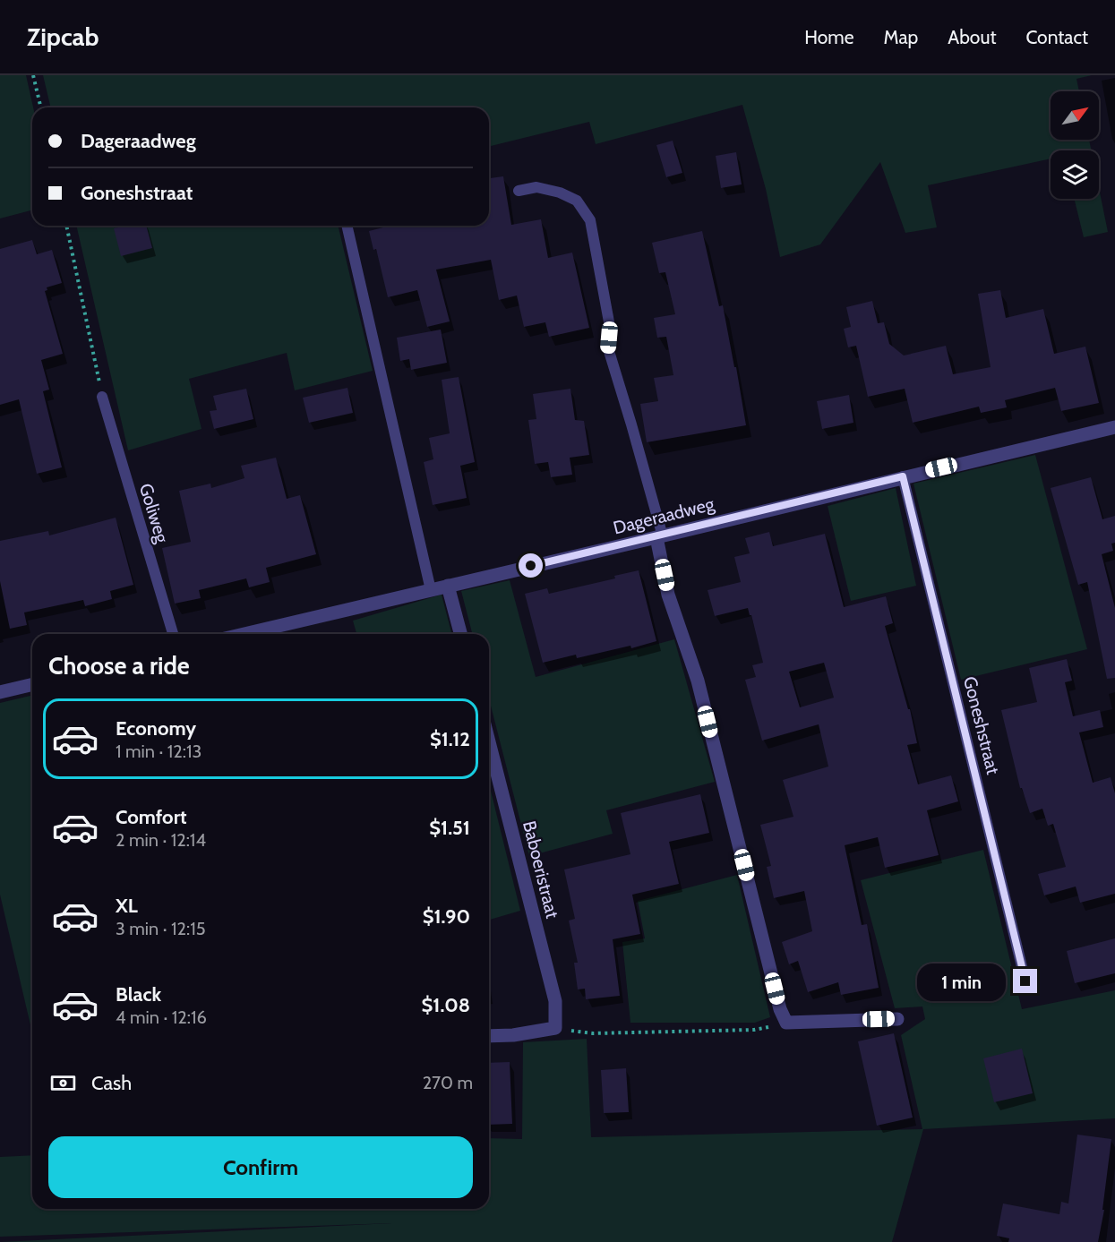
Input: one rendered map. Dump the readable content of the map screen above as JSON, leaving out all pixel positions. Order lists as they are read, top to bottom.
{
  "streets": {
    "street": ["Dageraadweg", "Baboeristraat"],
    "lane": ["Goliweg", "Goneshstraat"]
  },
  "crossings": [
    ["Dageraadweg", "Goneshstraat"]
  ],
  "north": "top right",
  "page": {
    "header": "Zipcab",
    "nav": [
      "Home",
      "Map",
      "About",
      "Contact"
    ],
    "banner": ["Dageraadweg", "Goneshstraat"],
    "heading": "Choose a ride",
    "list": [
      {
        "name": "Economy",
        "note": "1 min · 12:13",
        "value": "$1.12"
      },
      {
        "name": "Comfort",
        "note": "2 min · 12:14",
        "value": "$1.51"
      },
      {
        "name": "XL",
        "note": "3 min · 12:15",
        "value": "$1.90"
      },
      {
        "name": "Black",
        "note": "4 min · 12:16",
        "value": "$1.08"
      }
    ],
    "bubble": "1 min",
    "pay": ["Cash", "270 m"],
    "buttons": "Confirm"
  }
}
